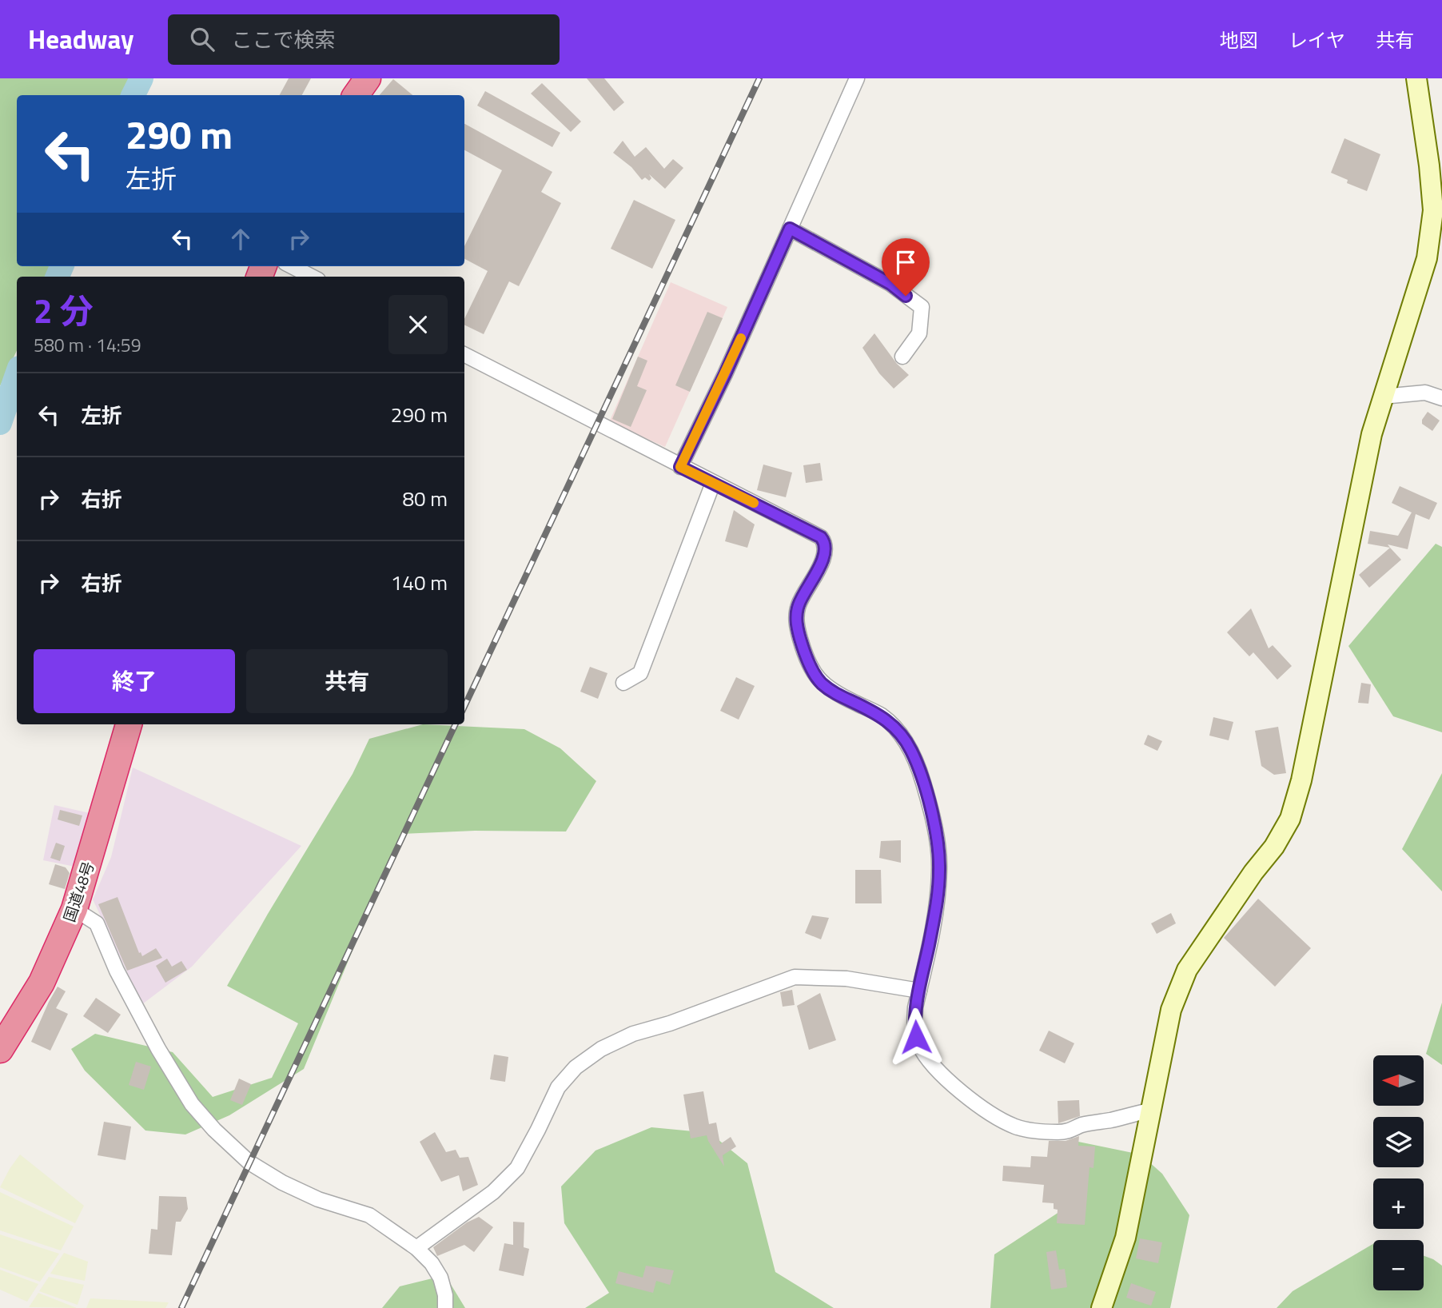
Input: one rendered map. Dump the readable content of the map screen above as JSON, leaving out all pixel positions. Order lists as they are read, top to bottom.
{
  "streets": {
    "highway": ["国道48号"]
  },
  "north": "left",
  "page": {
    "header": "Headway",
    "search": "ここで検索",
    "nav": ["地図", "レイヤ", "共有"],
    "turn": ["290 m", "左折"],
    "heading": ["2 分", "580 m · 14:59"],
    "list": [
      {
        "name": "左折",
        "value": "290 m"
      },
      {
        "name": "右折",
        "value": "80 m"
      },
      {
        "name": "右折",
        "value": "140 m"
      }
    ],
    "buttons": ["終了", "共有"],
    "map_buttons": ["+", "−"]
  }
}
